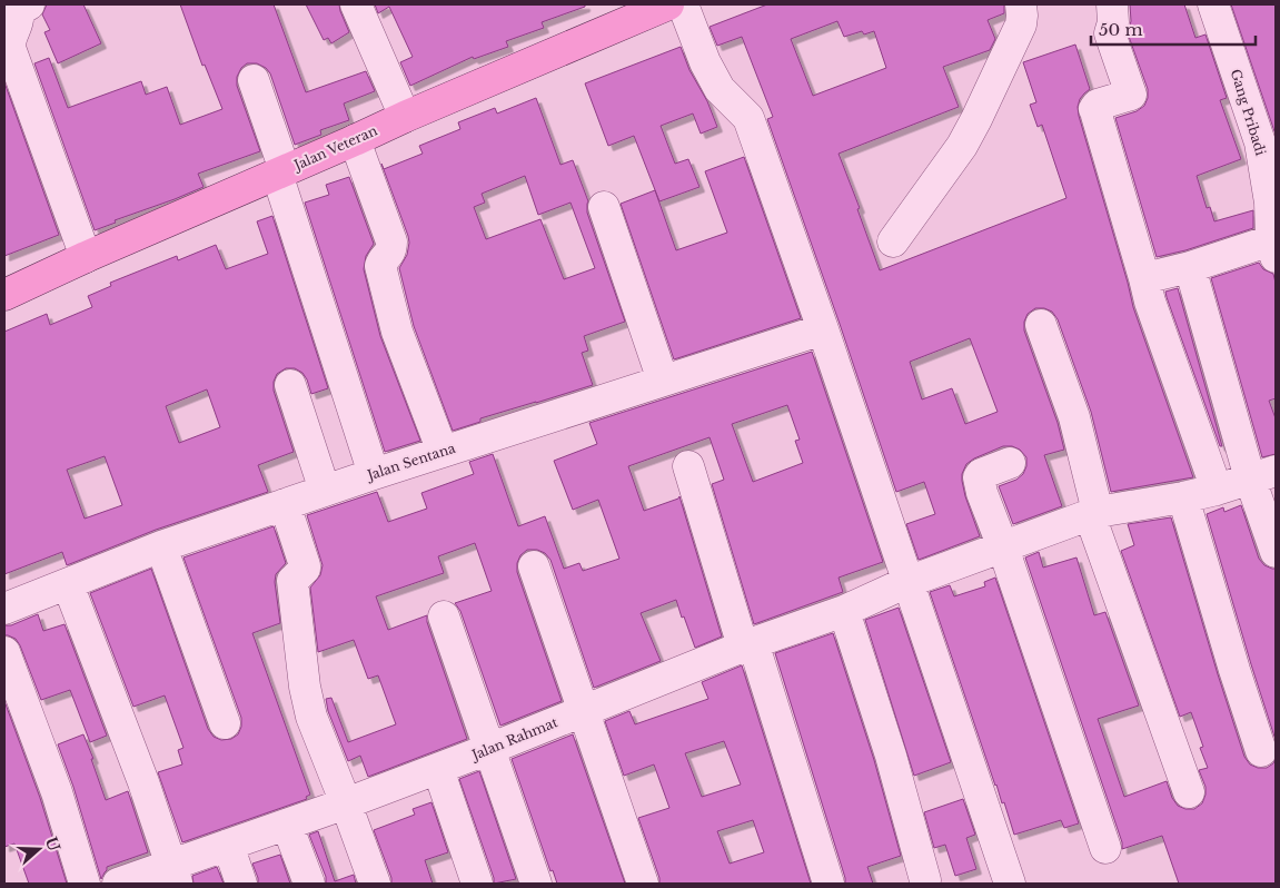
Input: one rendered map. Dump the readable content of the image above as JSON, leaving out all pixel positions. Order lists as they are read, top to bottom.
{
  "streets": {
    "main road": ["Jalan Veteran"],
    "street": ["Gang Pribadi", "Jalan Sentana", "Jalan Rahmat"]
  },
  "scale_bar": "50 m",
  "north": "right"
}
